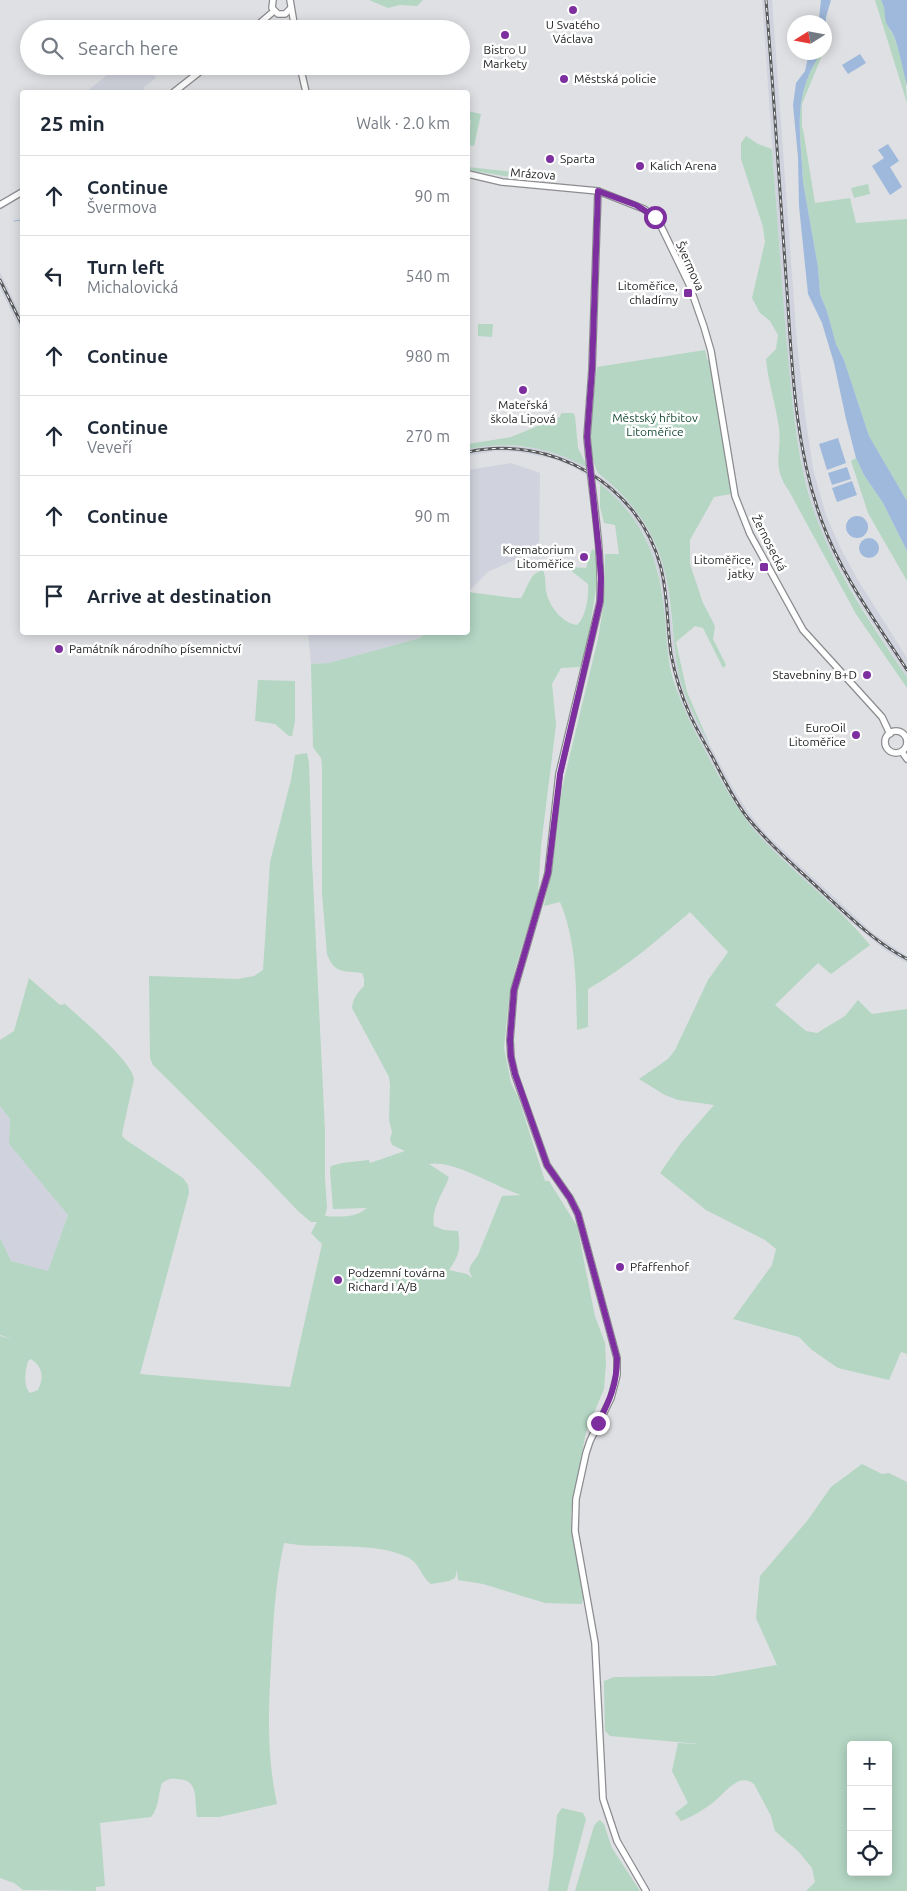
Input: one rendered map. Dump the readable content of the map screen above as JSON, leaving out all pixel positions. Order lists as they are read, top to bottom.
{
  "streets": {
    "street": ["Mrázova", "Švermova", "Žernosecká"]
  },
  "crossings": [
    ["Mrázova", "Švermova"],
    ["Švermova", "Žernosecká"]
  ],
  "parks": ["Městský hřbitov Litoměřice"],
  "places": {
    "other": [
      "U Svatého Václava",
      "Bistro U Markety",
      "Městská policie",
      "Sparta",
      "Kalich Arena",
      "Mateřská škola Lipová",
      "Krematorium Litoměřice",
      "Památník národního písemnictví",
      "Stavebniny B+D",
      "EuroOil Litoměřice",
      "Pfaffenhof",
      "Podzemní továrna Richard I A/B"
    ],
    "transit": ["Litoměřice, chladírny", "Litoměřice, jatky"]
  },
  "north": "left",
  "page": {
    "search": "Search here",
    "heading": ["25 min", "Walk · 2.0 km"],
    "list": [
      ["Continue", "Švermova", "90 m"],
      ["Turn left", "Michalovická", "540 m"],
      ["Continue", "980 m"],
      ["Continue", "Veveří", "270 m"],
      ["Continue", "90 m"],
      "Arrive at destination"
    ],
    "map_buttons": ["+", "−"]
  }
}
